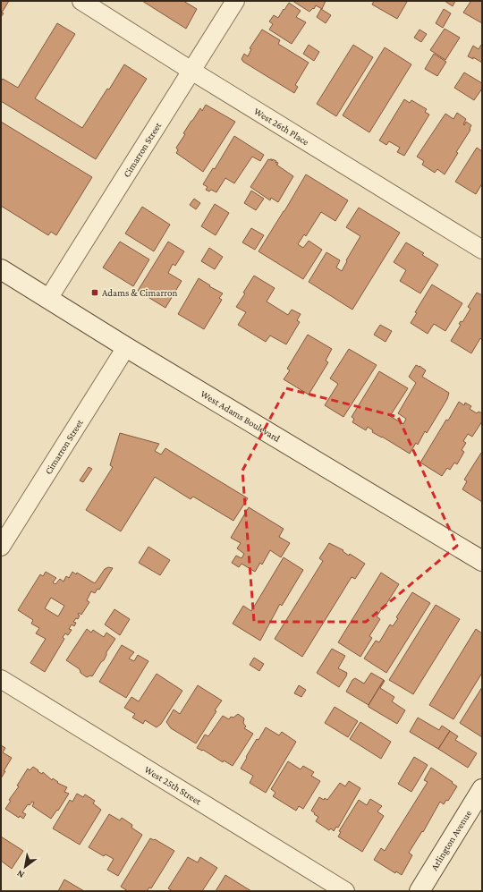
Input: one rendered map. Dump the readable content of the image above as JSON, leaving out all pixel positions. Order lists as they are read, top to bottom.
{
  "streets": {
    "main road": ["West Adams Boulevard", "Arlington Avenue"],
    "street": ["West 26th Place", "Cimarron Street", "West 25th Street"]
  },
  "crossings": [
    ["West 26th Place", "Cimarron Street"],
    ["Cimarron Street", "West Adams Boulevard"]
  ],
  "places": {
    "transit": ["Adams & Cimarron"]
  },
  "north": "bottom left"
}
